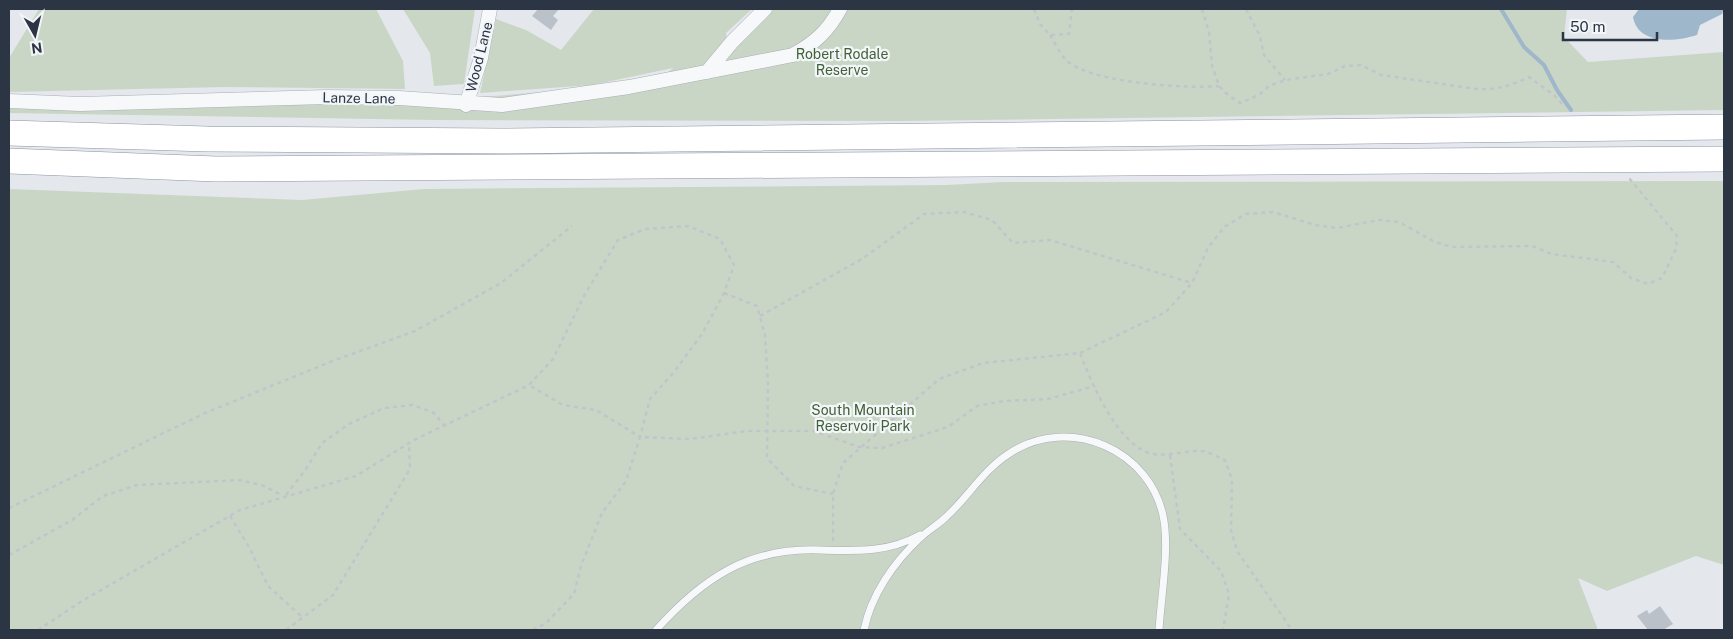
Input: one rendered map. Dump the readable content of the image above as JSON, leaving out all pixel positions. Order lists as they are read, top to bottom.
{
  "streets": {
    "street": ["Wood Lane", "Lanze Lane"]
  },
  "crossings": [
    ["Wood Lane", "Lanze Lane"]
  ],
  "parks": ["Robert Rodale Reserve", "South Mountain Reservoir Park"],
  "scale_bar": "50 m",
  "north": "bottom"
}
